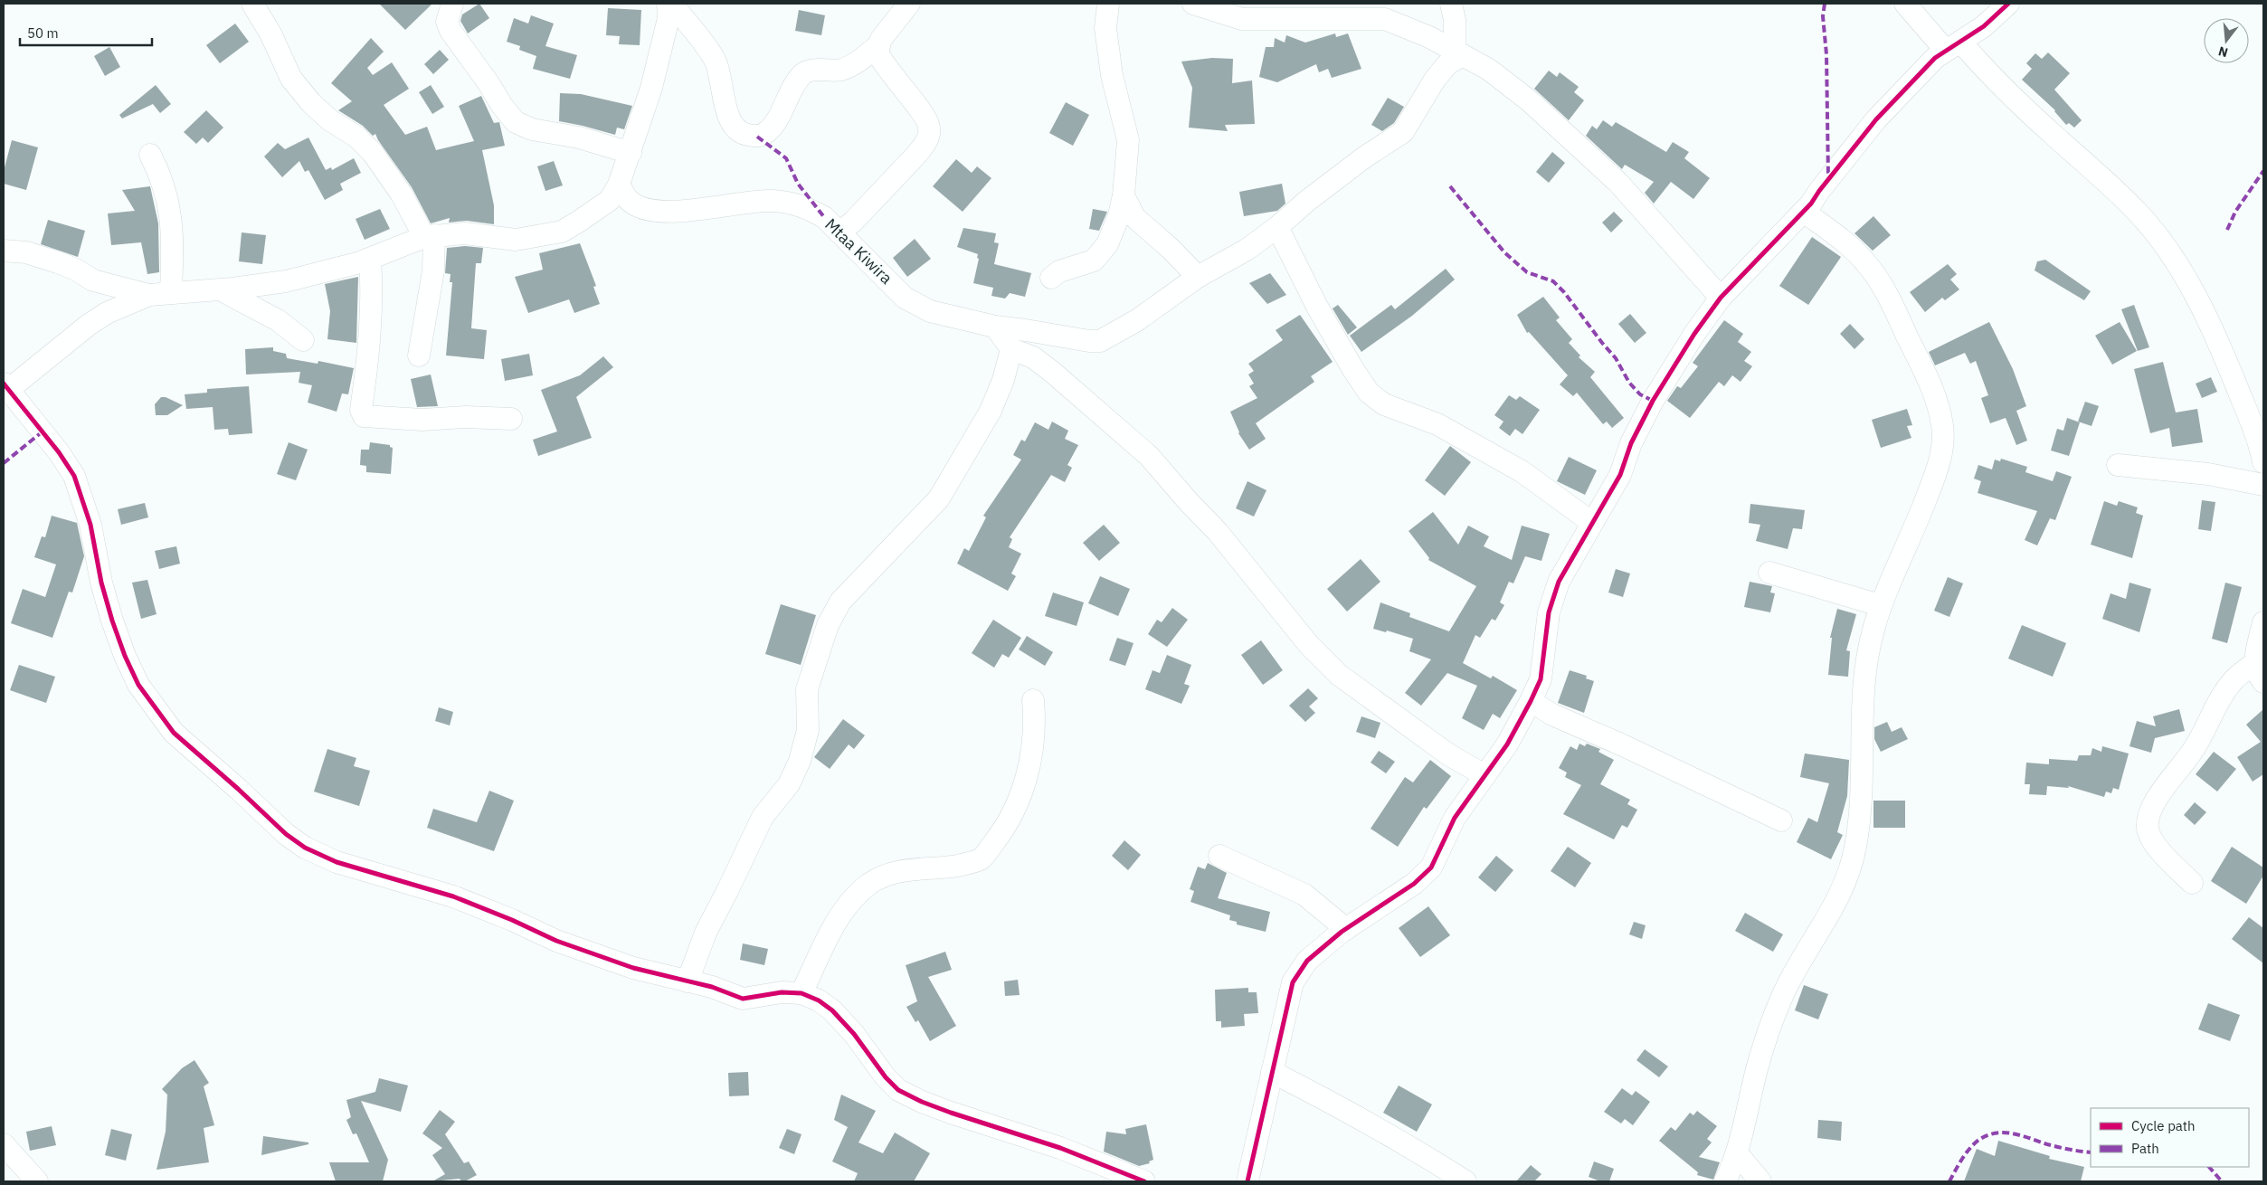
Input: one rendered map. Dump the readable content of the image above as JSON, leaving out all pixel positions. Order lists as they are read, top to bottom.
{
  "streets": {
    "street": ["Mtaa Kiwira"]
  },
  "legend": ["Cycle path", "Path"],
  "scale_bar": "50 m",
  "north": "bottom"
}
